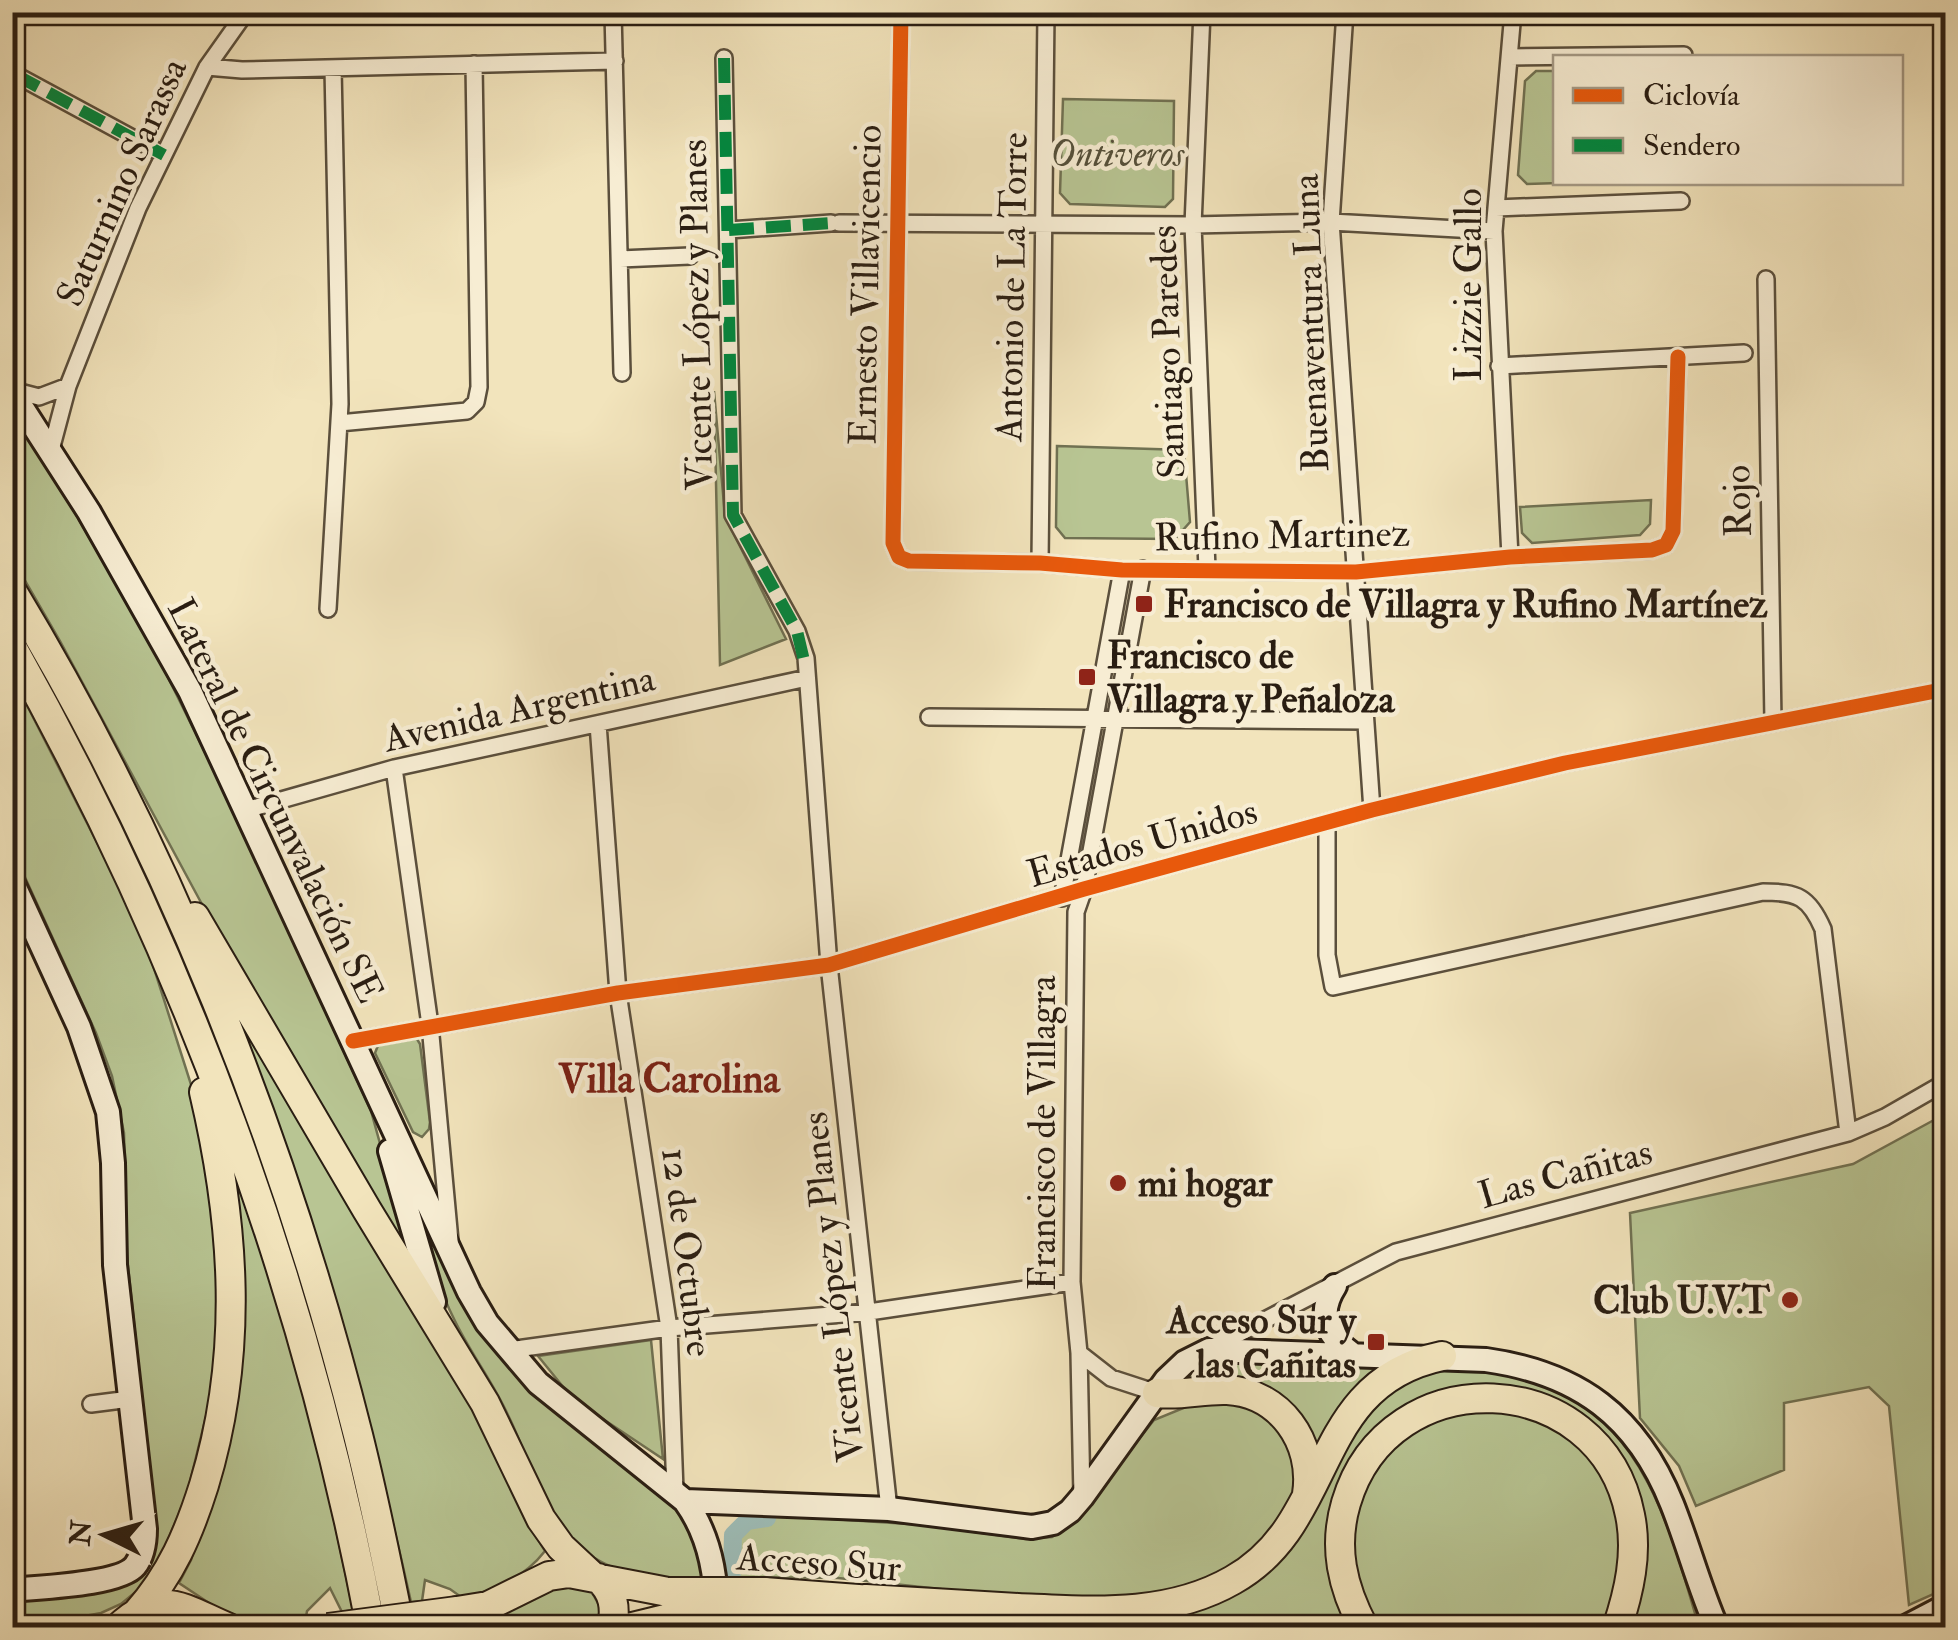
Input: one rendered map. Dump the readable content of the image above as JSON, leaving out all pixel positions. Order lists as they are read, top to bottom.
{
  "streets": {
    "highway": ["Acceso Sur"],
    "street": [
      "Saturnino Sarassa",
      "Ernesto Villavicencio",
      "Lizzie Gallo",
      "Antonio de La Torre",
      "Vicente López y Planes",
      "Buenaventura Luna",
      "Santiago Paredes",
      "Rojo",
      "Rufino Martinez",
      "Avenida Argentina",
      "Lateral de Circunvalación SE",
      "Estados Unidos",
      "Francisco de Villagra",
      "Las Cañitas",
      "12 de Octubre"
    ]
  },
  "crossings": [
    ["Saturnino Sarassa", "Lateral de Circunvalación SE"],
    ["Ernesto Villavicencio", "Rufino Martinez"],
    ["Lizzie Gallo", "Rufino Martinez"],
    ["Antonio de La Torre", "Rufino Martinez"],
    ["Vicente López y Planes", "Avenida Argentina"],
    ["Vicente López y Planes", "Estados Unidos"],
    ["Buenaventura Luna", "Rufino Martinez"],
    ["Buenaventura Luna", "Estados Unidos"],
    ["Santiago Paredes", "Rufino Martinez"],
    ["Rojo", "Estados Unidos"],
    ["Rufino Martinez", "Francisco de Villagra"],
    ["Avenida Argentina", "Lateral de Circunvalación SE"],
    ["Avenida Argentina", "12 de Octubre"],
    ["Lateral de Circunvalación SE", "Estados Unidos"],
    ["Lateral de Circunvalación SE", "12 de Octubre"],
    ["Estados Unidos", "Francisco de Villagra"],
    ["Estados Unidos", "12 de Octubre"]
  ],
  "districts": ["Villa Carolina"],
  "parks": ["Ontiveros"],
  "places": {
    "transit": ["Francisco de Villagra y Rufino Martínez", "Francisco de Villagra y Peñaloza", "Acceso Sur y las Cañitas"],
    "other": ["mi hogar", "Club U.V.T"]
  },
  "legend": ["Ciclovía", "Sendero"],
  "north": "left"
}
